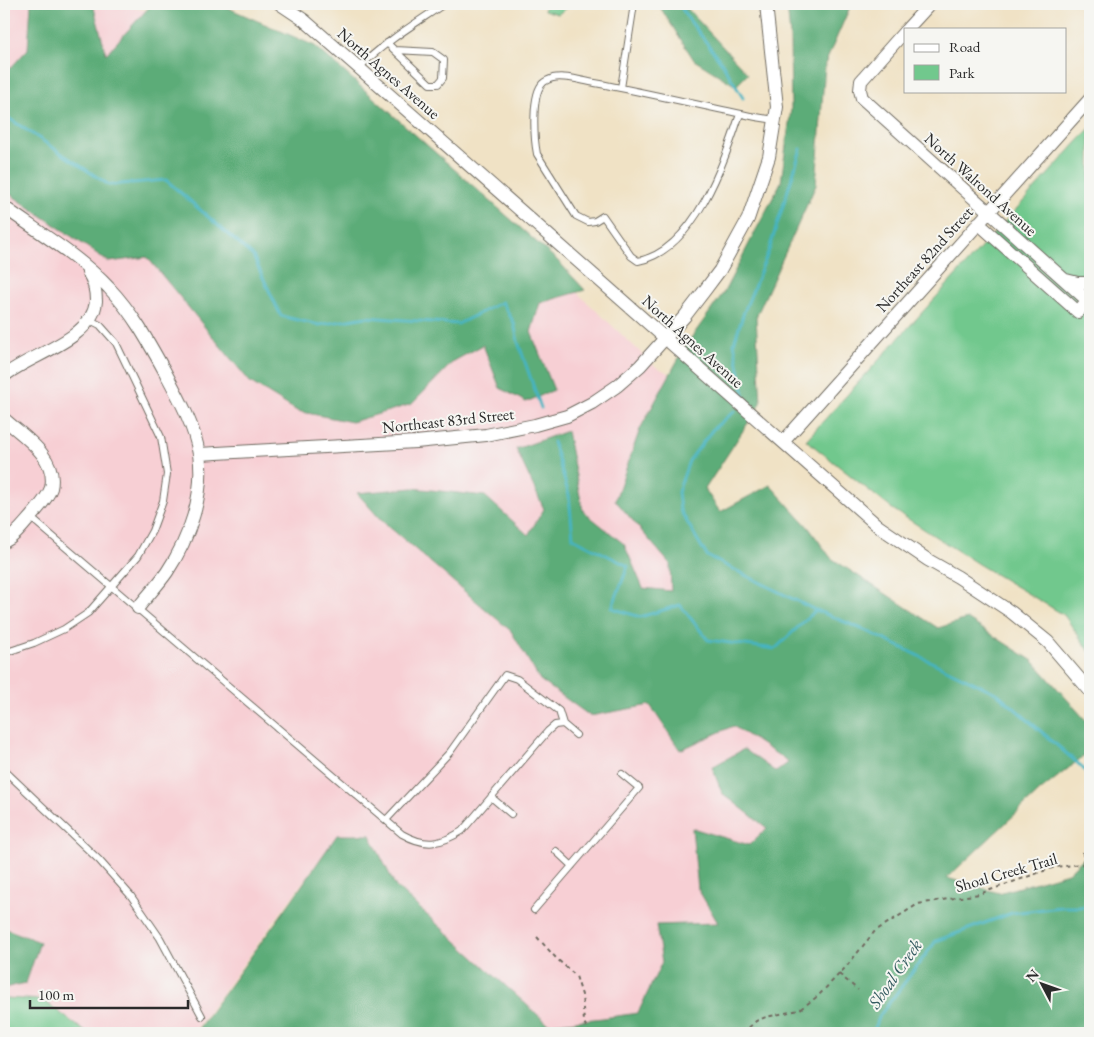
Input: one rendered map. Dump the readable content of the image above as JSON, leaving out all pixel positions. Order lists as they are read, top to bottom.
{
  "streets": {
    "street": [
      "North Agnes Avenue",
      "North Walrond Avenue",
      "Northeast 82nd Street",
      "Northeast 83rd Street"
    ],
    "path": ["Shoal Creek Trail"]
  },
  "crossings": [
    ["North Agnes Avenue", "Northeast 82nd Street"],
    ["North Agnes Avenue", "Northeast 83rd Street"],
    ["North Walrond Avenue", "Northeast 82nd Street"]
  ],
  "water": ["Shoal Creek"],
  "legend": ["Road", "Park"],
  "scale_bar": "100 m",
  "north": "top left"
}
